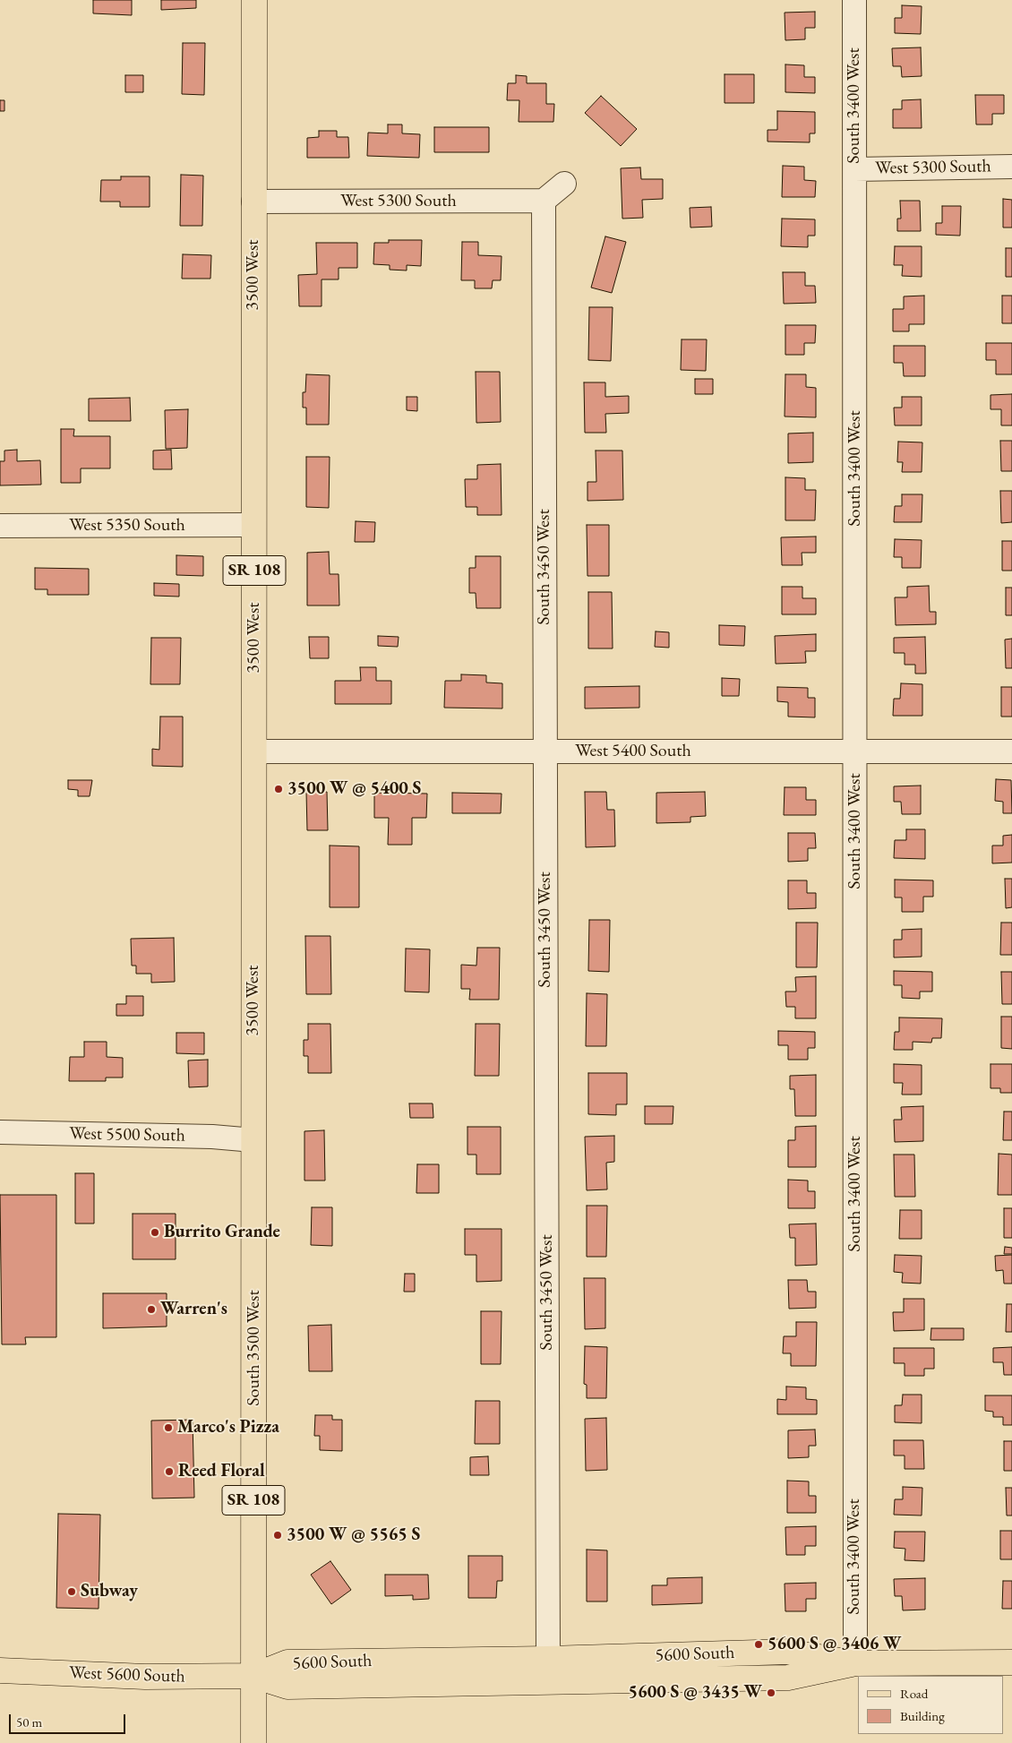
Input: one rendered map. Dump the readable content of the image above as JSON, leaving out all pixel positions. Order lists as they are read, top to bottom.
{
  "streets": {
    "main road": [
      "3500 West",
      "SR 108",
      "South 3500 West",
      "5600 South",
      "West 5600 South"
    ],
    "street": [
      "South 3400 West",
      "West 5300 South",
      "West 5350 South",
      "South 3450 West",
      "West 5400 South",
      "West 5500 South"
    ]
  },
  "crossings": [
    ["South 3400 West", "West 5300 South"],
    ["South 3400 West", "West 5400 South"],
    ["South 3400 West", "5600 South"],
    ["West 5300 South", "3500 West"],
    ["West 5300 South", "South 3450 West"],
    ["3500 West", "West 5350 South"],
    ["3500 West", "West 5400 South"],
    ["3500 West", "West 5500 South"],
    ["3500 West", "South 3500 West"],
    ["South 3450 West", "West 5400 South"],
    ["South 3450 West", "5600 South"],
    ["West 5500 South", "South 3500 West"],
    ["South 3500 West", "5600 South"],
    ["South 3500 West", "West 5600 South"],
    ["5600 South", "West 5600 South"]
  ],
  "places": [
    "3500 W @ 5400 S",
    "Burrito Grande",
    "Warren's",
    "Marco's Pizza",
    "Reed Floral",
    "3500 W @ 5565 S",
    "Subway",
    "5600 S @ 3406 W",
    "5600 S @ 3435 W"
  ],
  "legend": ["Road", "Building"],
  "scale_bar": "50 m"
}
